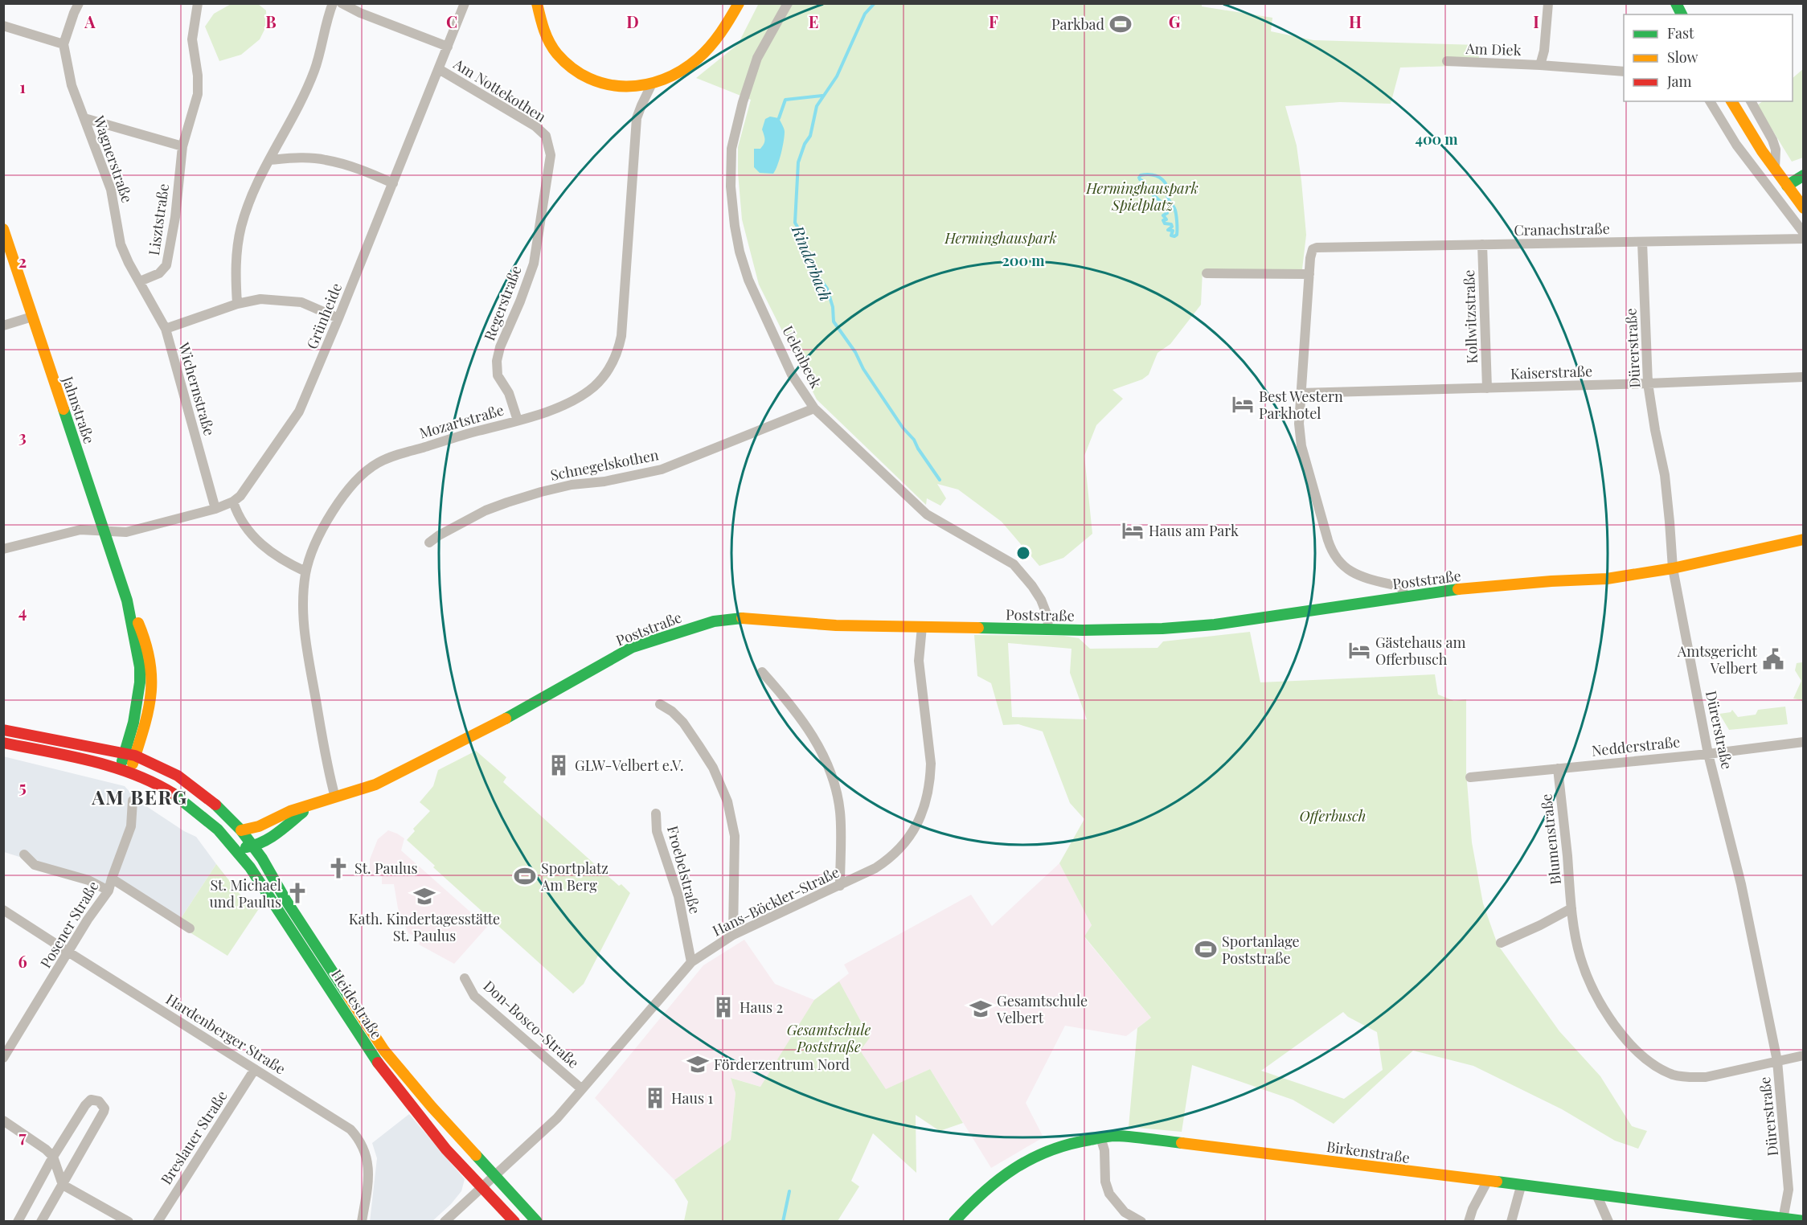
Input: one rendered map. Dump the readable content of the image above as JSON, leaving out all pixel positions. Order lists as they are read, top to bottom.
{
  "streets": {
    "street": [
      "Am Diek",
      "Am Nottekothen",
      "Wagnerstraße",
      "Lisztstraße",
      "Cranachstraße",
      "Regerstraße",
      "Grünheide",
      "Kollwitzstraße",
      "Dürerstraße",
      "Uelenbeek",
      "Kaiserstraße",
      "Wichernstraße",
      "Jahnstraße",
      "Mozartstraße",
      "Schnegelskothen",
      "Poststraße",
      "Nedderstraße",
      "Blumenstraße",
      "Froebelstraße",
      "Hans-Böckler-Straße",
      "Posener Straße",
      "Heidestraße",
      "Don-Bosco-Straße",
      "Hardenberger Straße",
      "Breslauer Straße",
      "Birkenstraße"
    ]
  },
  "crossings": [
    ["Am Nottekothen", "Regerstraße"],
    ["Am Nottekothen", "Grünheide"],
    ["Wagnerstraße", "Lisztstraße"],
    ["Wagnerstraße", "Wichernstraße"],
    ["Lisztstraße", "Wichernstraße"],
    ["Cranachstraße", "Kollwitzstraße"],
    ["Cranachstraße", "Dürerstraße"],
    ["Regerstraße", "Mozartstraße"],
    ["Grünheide", "Wichernstraße"],
    ["Grünheide", "Jahnstraße"],
    ["Kollwitzstraße", "Kaiserstraße"],
    ["Dürerstraße", "Kaiserstraße"],
    ["Dürerstraße", "Poststraße"],
    ["Dürerstraße", "Nedderstraße"],
    ["Dürerstraße", "Blumenstraße"],
    ["Dürerstraße", "Birkenstraße"],
    ["Uelenbeek", "Schnegelskothen"],
    ["Uelenbeek", "Poststraße"],
    ["Jahnstraße", "Heidestraße"],
    ["Mozartstraße", "Poststraße"],
    ["Poststraße", "Hans-Böckler-Straße"],
    ["Poststraße", "Heidestraße"],
    ["Nedderstraße", "Blumenstraße"],
    ["Froebelstraße", "Hans-Böckler-Straße"],
    ["Hans-Böckler-Straße", "Heidestraße"],
    ["Hans-Böckler-Straße", "Don-Bosco-Straße"],
    ["Posener Straße", "Hardenberger Straße"],
    ["Hardenberger Straße", "Breslauer Straße"]
  ],
  "districts": ["AM BERG"],
  "water": ["Rinderbach"],
  "parks": [
    "Herminghauspark Spielplatz",
    "Herminghauspark",
    "Offerbusch",
    "Gesamtschule Poststraße"
  ],
  "places": {
    "sports": ["Parkbad", "Sportplatz Am Berg", "Sportanlage Poststraße"],
    "hotel": ["Best Western Parkhotel", "Haus am Park", "Gästehaus am Offerbusch"],
    "public building": ["Amtsgericht Velbert"],
    "building": ["GLW-Velbert e.V.", "Haus 2", "Haus 1"],
    "church": ["St. Paulus", "St. Michael und Paulus"],
    "school or university": ["Kath. Kindertagesstätte St. Paulus", "Gesamtschule Velbert", "Förderzentrum Nord"]
  },
  "legend": ["Fast", "Slow", "Jam"],
  "grid": {
    "columns": [
      "A",
      "B",
      "C",
      "D",
      "E",
      "F",
      "G",
      "H",
      "I"
    ],
    "rows": [
      "1",
      "2",
      "3",
      "4",
      "5",
      "6",
      "7"
    ]
  },
  "rings": ["400 m", "200 m"]
}
